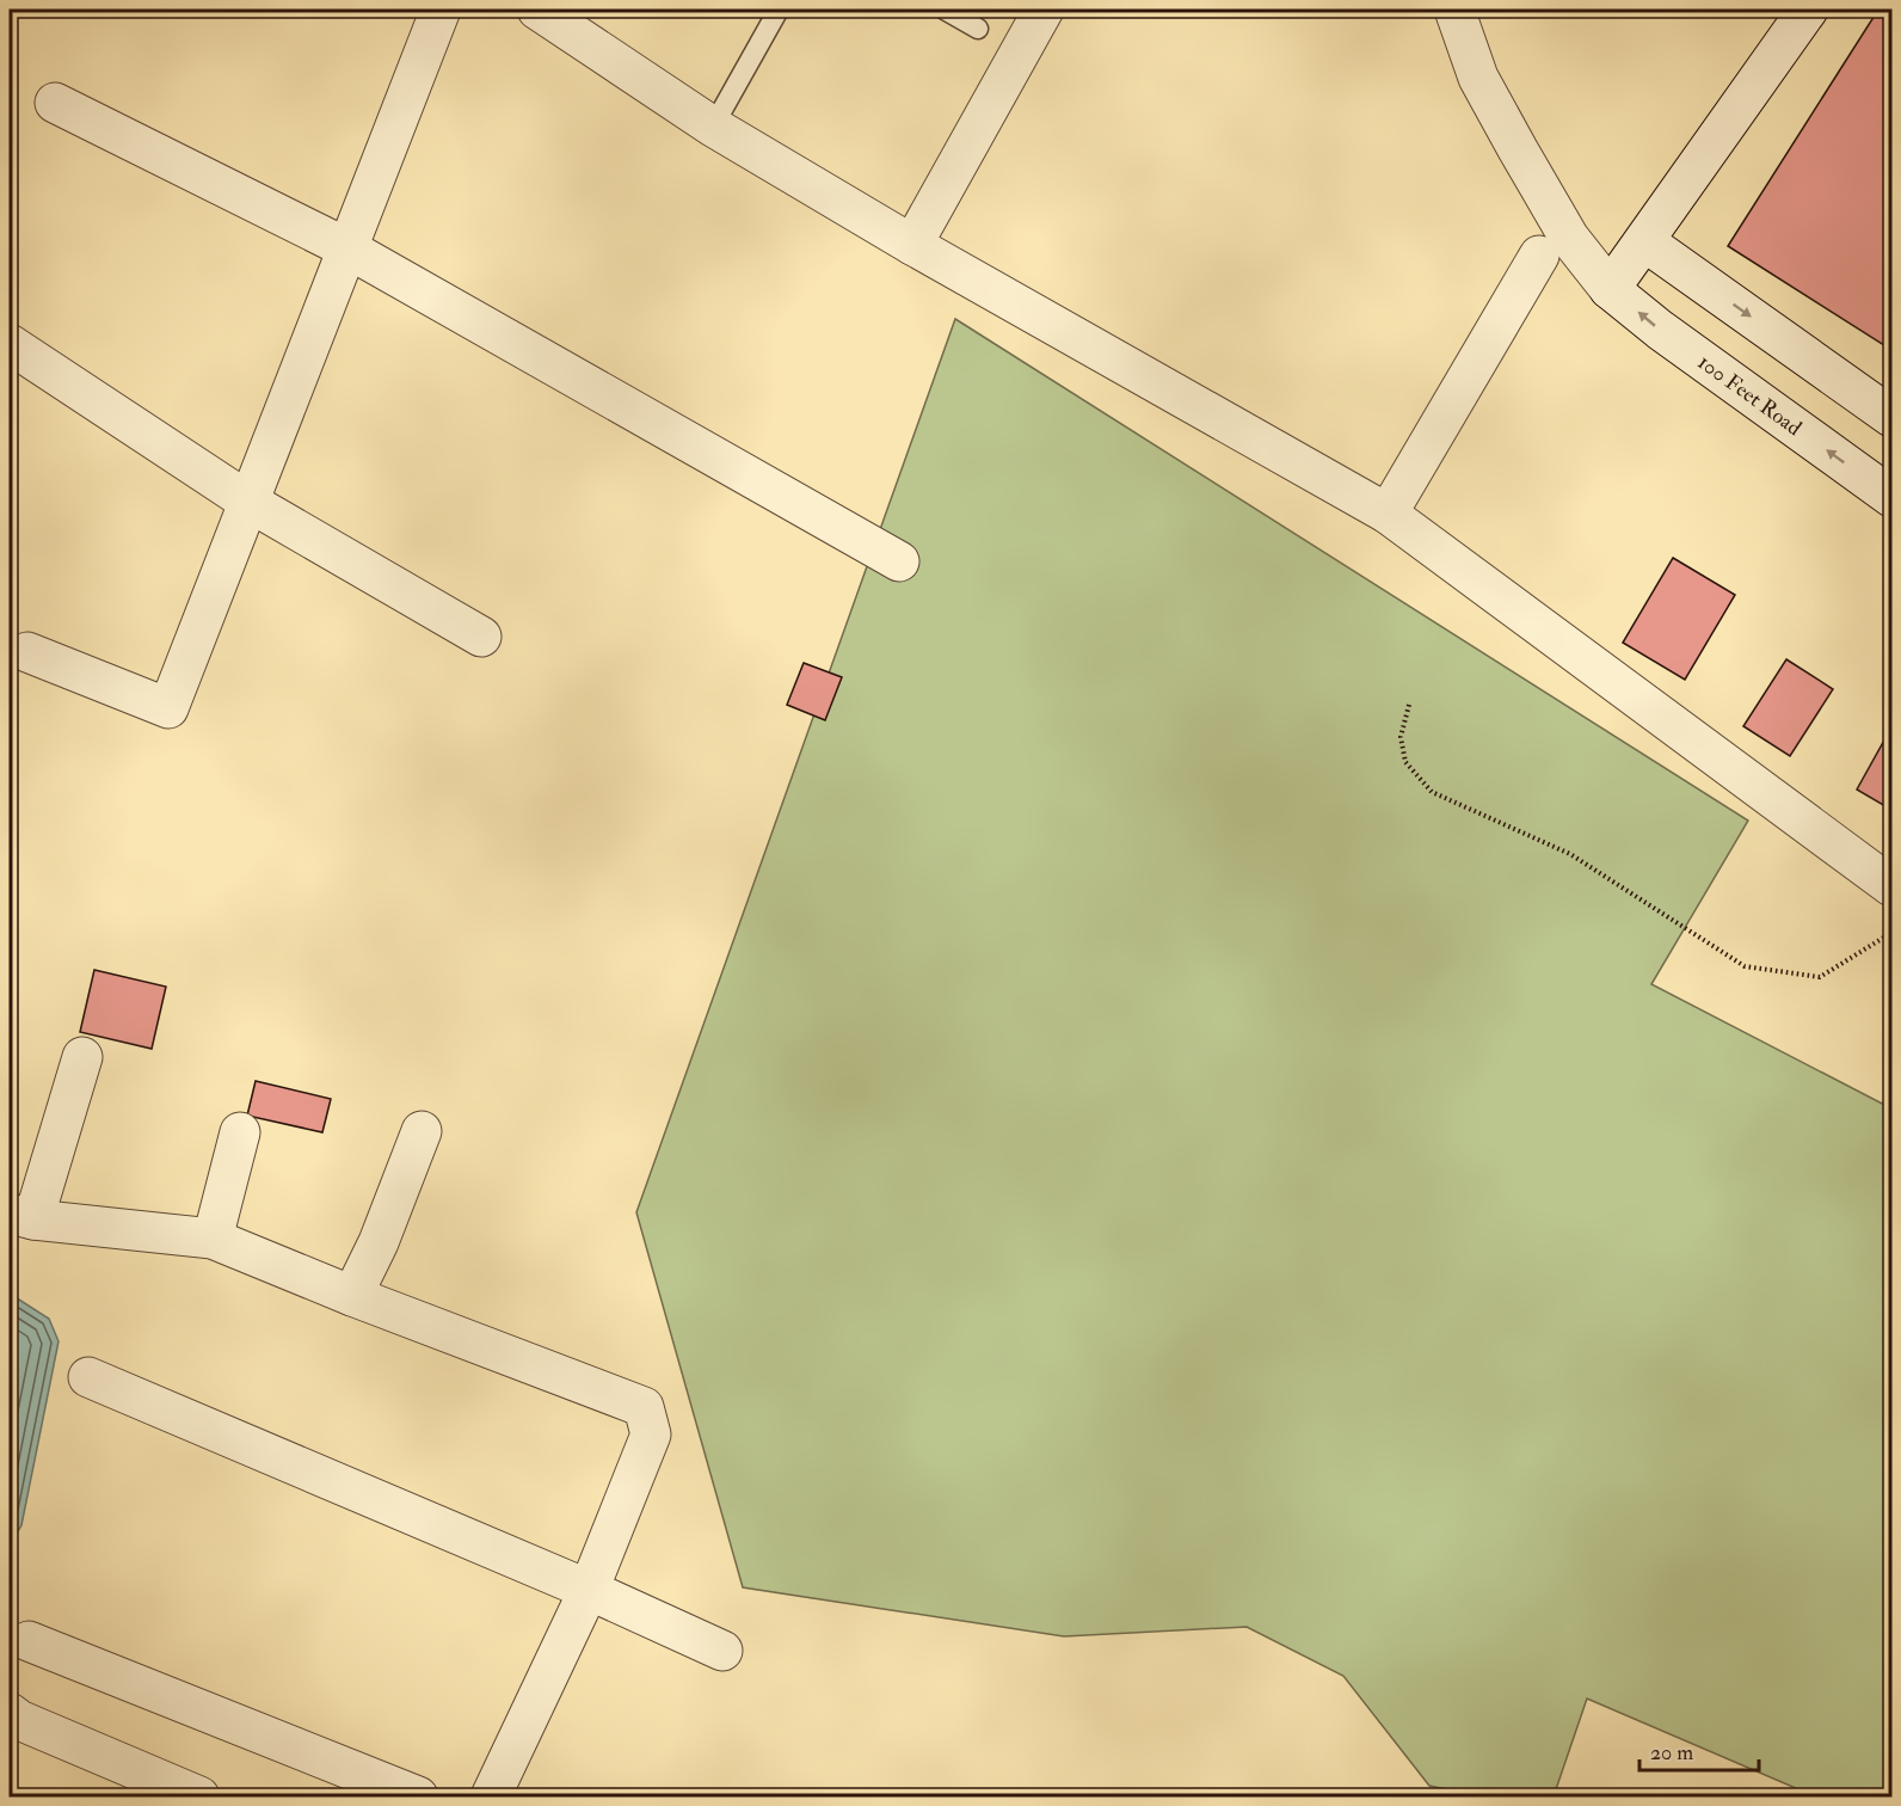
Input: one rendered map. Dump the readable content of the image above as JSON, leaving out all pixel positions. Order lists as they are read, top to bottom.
{
  "streets": {
    "street": ["100 Feet Road"]
  },
  "scale_bar": "20 m"
}
